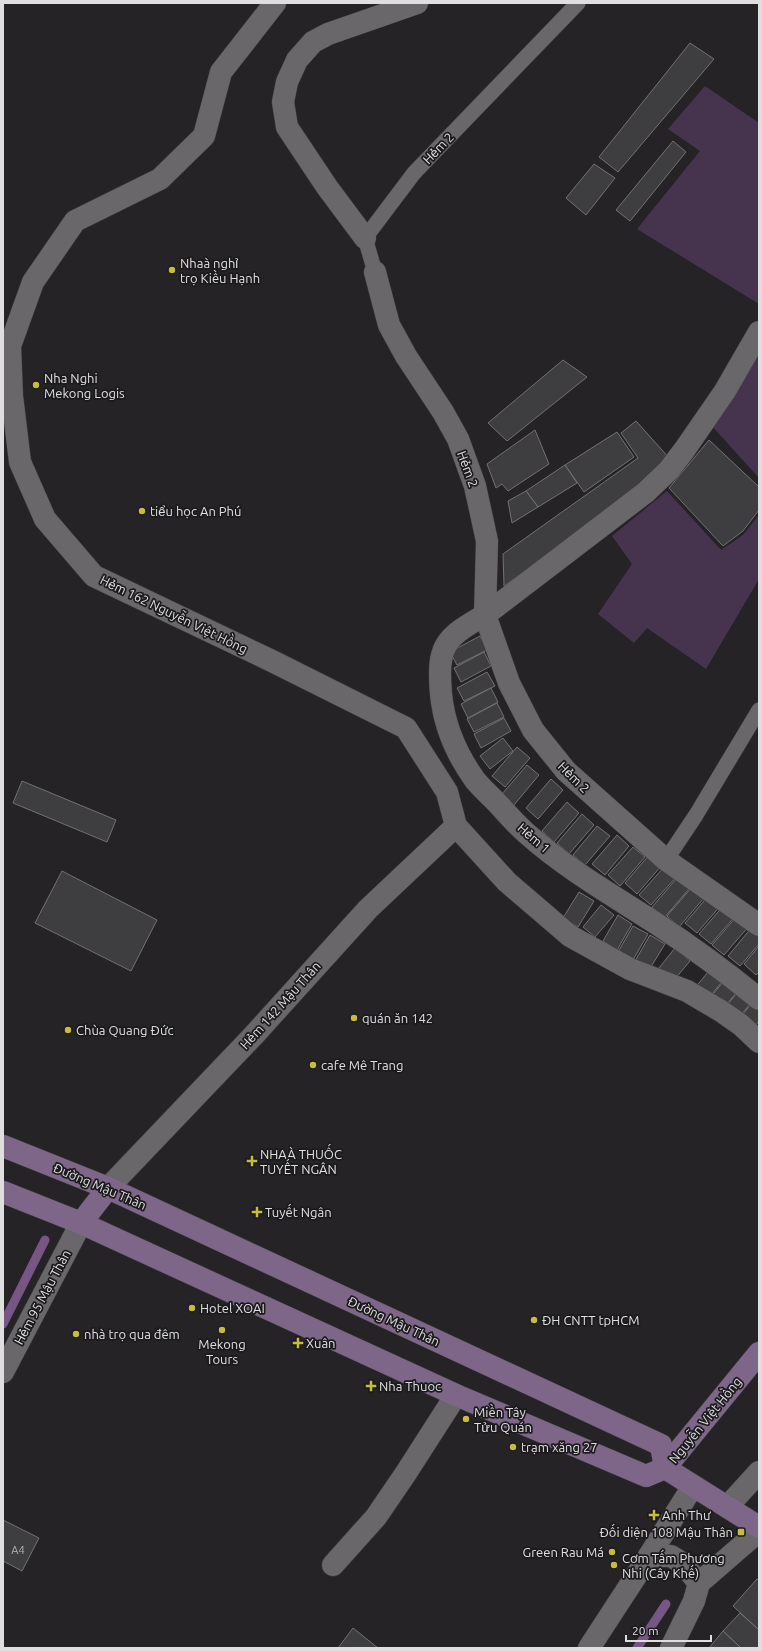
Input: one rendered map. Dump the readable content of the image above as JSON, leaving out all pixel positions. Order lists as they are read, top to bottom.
{
  "streets": {
    "main road": ["Đường Mậu Thân", "Nguyễn Việt Hồng"],
    "street": [
      "Hẻm 2",
      "Hẻm 162 Nguyễn Việt Hồng",
      "Hẻm 1",
      "Hẻm 142 Mậu Thân",
      "Hẻm 95 Mậu Thân"
    ]
  },
  "crossings": [
    ["Hẻm 2", "Hẻm 1"],
    ["Hẻm 162 Nguyễn Việt Hồng", "Hẻm 142 Mậu Thân"],
    ["Hẻm 142 Mậu Thân", "Đường Mậu Thân"],
    ["Đường Mậu Thân", "Nguyễn Việt Hồng"]
  ],
  "places": {
    "other": [
      "Nhaà nghỉ trọ Kiều Hạnh",
      "Nha Nghi Mekong Logis",
      "tiểu học An Phú",
      "quán ăn 142",
      "Chùa Quang Đức",
      "cafe Mê Trang",
      "Hotel XOAI",
      "ĐH CNTT tpHCM",
      "Mekong Tours",
      "nhà trọ qua đêm",
      "Miền Tây Tửu Quán",
      "trạm xăng 27",
      "Green Rau Má",
      "Cơm Tấm Phương Nhi (Cây Khế)"
    ],
    "health": [
      "NHAÀ THUỐC TUYẾT NGÂN",
      "Tuyết Ngân",
      "Xuân",
      "Nha Thuoc",
      "Anh Thư"
    ],
    "transit": ["Đối diện 108 Mậu Thân"]
  },
  "house_numbers": ["A4"],
  "scale_bar": "20 m"
}
